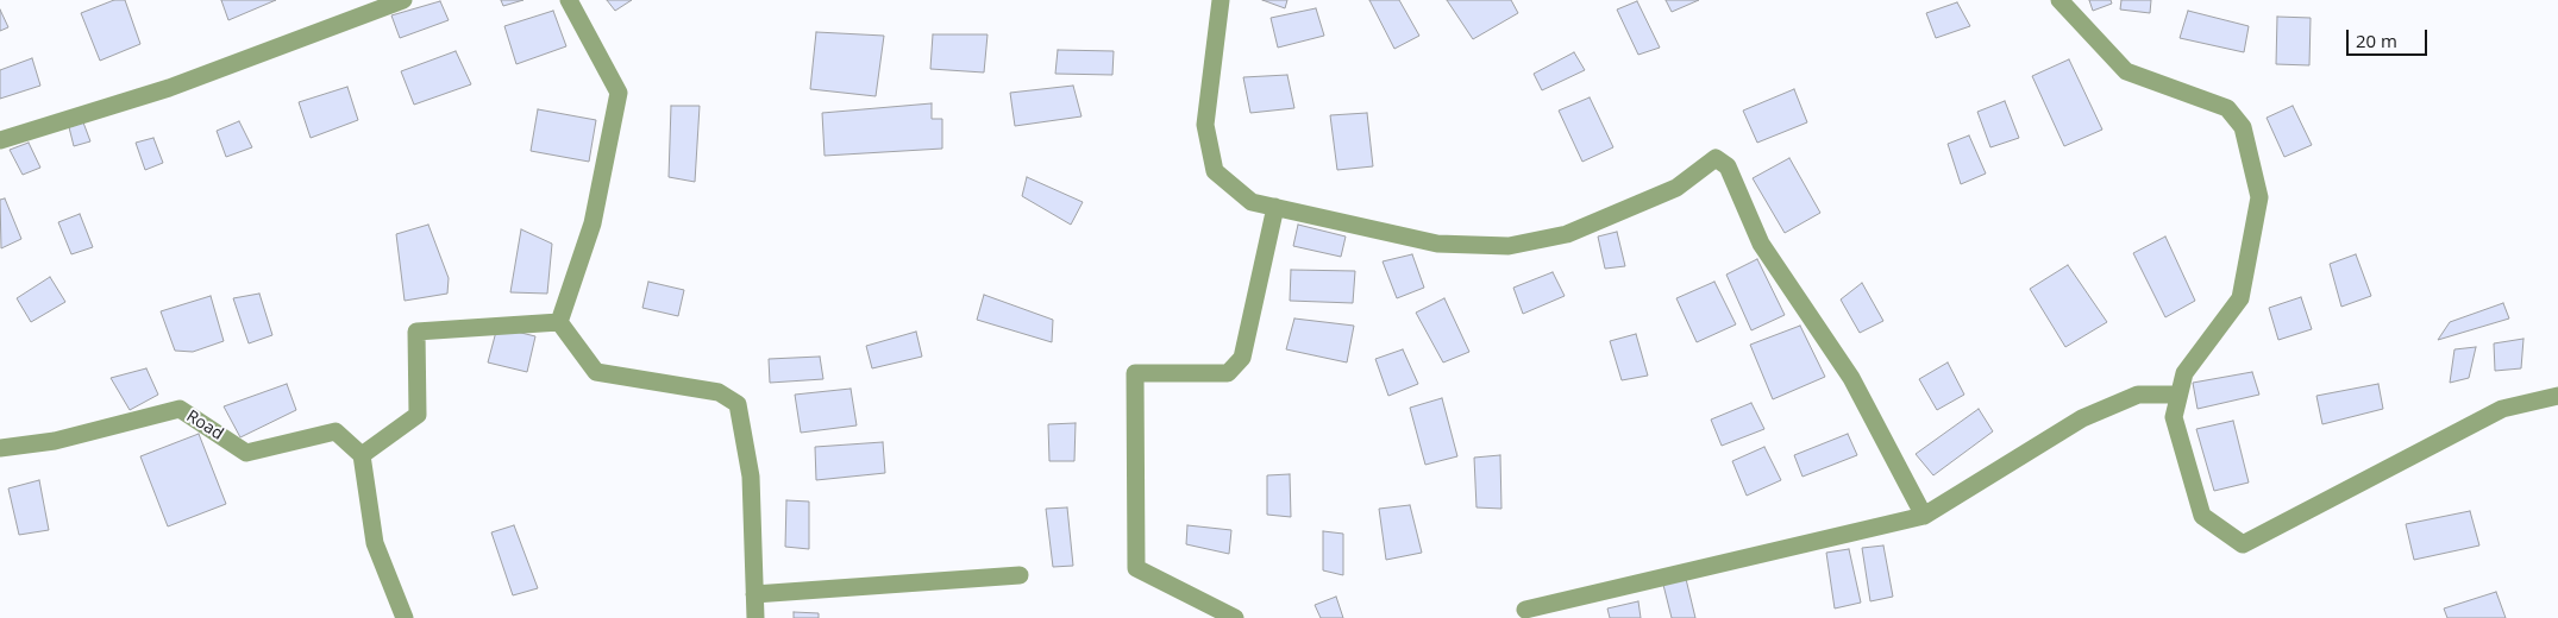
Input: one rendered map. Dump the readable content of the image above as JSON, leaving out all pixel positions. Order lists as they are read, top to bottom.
{
  "streets": {
    "street": ["Road"]
  },
  "scale_bar": "20 m"
}
